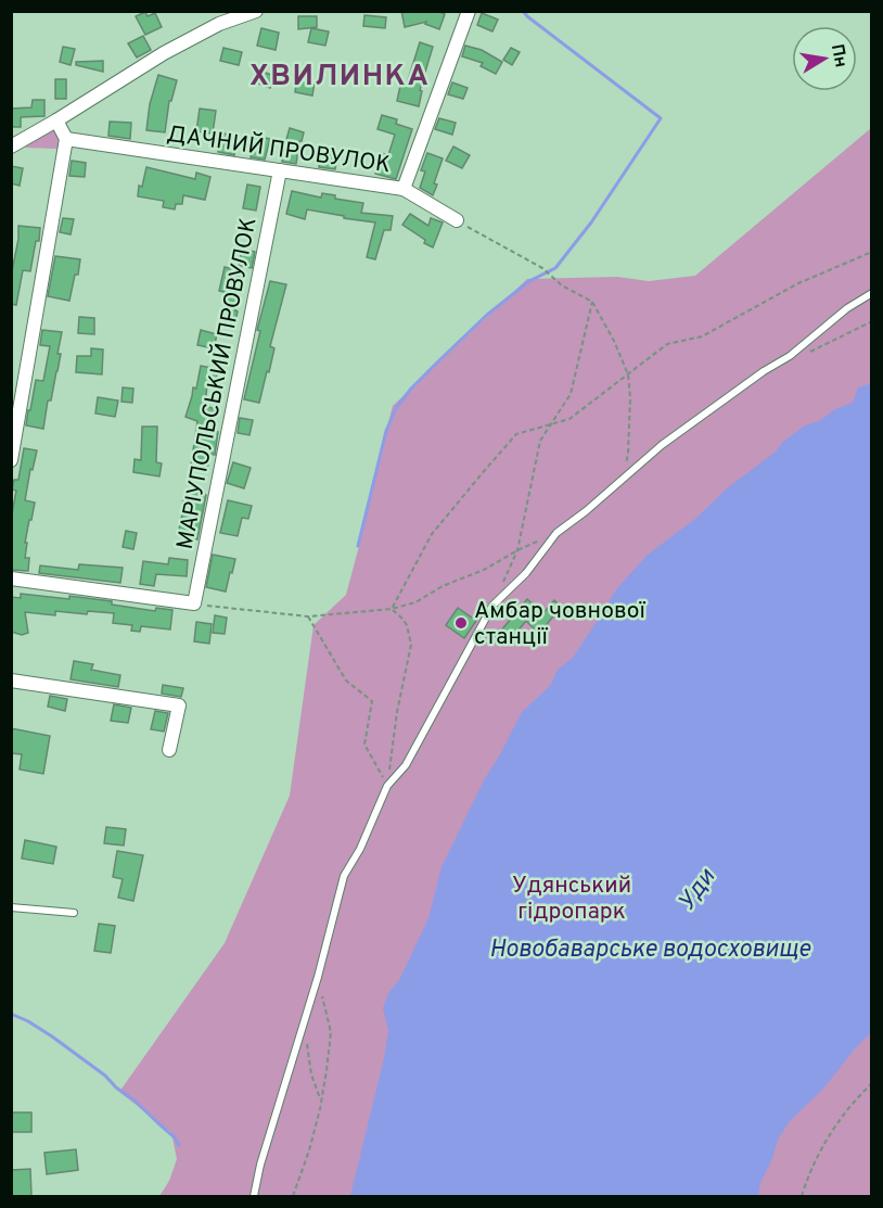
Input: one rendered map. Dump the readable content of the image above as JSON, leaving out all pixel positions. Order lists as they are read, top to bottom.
{
  "streets": {
    "street": ["ДАЧНИЙ ПРОВУЛОК", "МАРІУПОЛЬСЬКИЙ ПРОВУЛОК"]
  },
  "crossings": [
    ["ДАЧНИЙ ПРОВУЛОК", "МАРІУПОЛЬСЬКИЙ ПРОВУЛОК"]
  ],
  "districts": ["ХВИЛИНКА"],
  "water": ["Уди", "Новобаварське водосховище"],
  "parks": ["Удянський гідропарк"],
  "places": ["Амбар човнової станції"],
  "north": "right"
}
